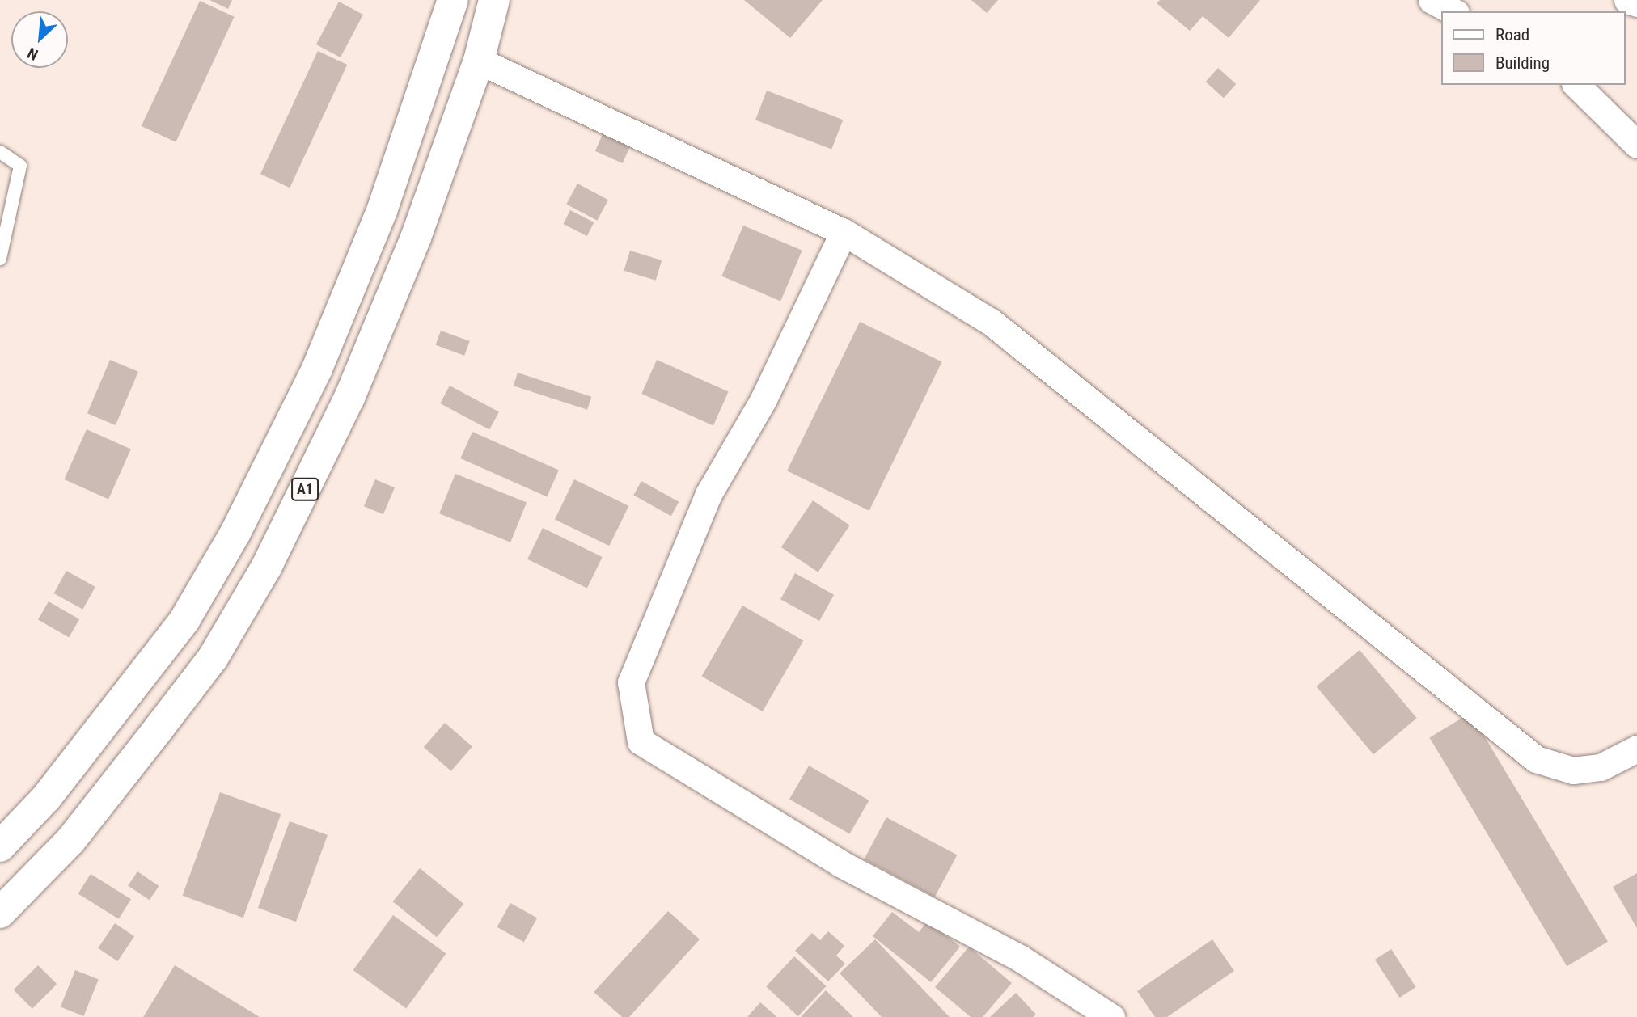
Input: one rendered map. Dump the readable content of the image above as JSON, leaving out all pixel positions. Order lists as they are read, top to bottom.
{
  "streets": {
    "highway": ["A1"]
  },
  "legend": ["Road", "Building"],
  "north": "bottom left"
}
